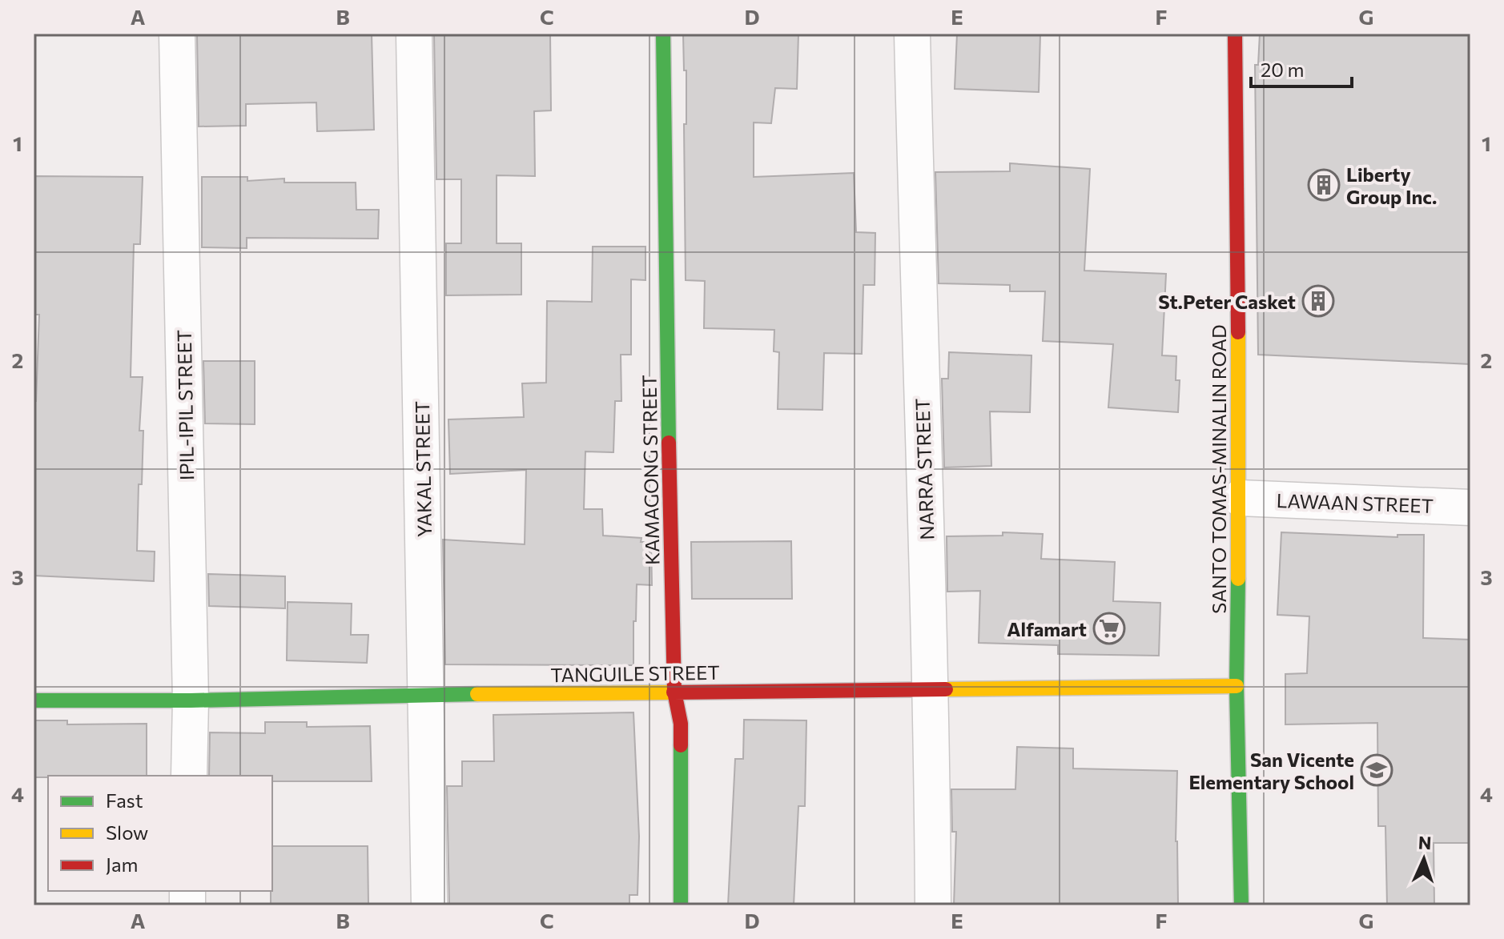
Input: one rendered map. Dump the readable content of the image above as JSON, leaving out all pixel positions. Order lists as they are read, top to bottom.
{
  "streets": {
    "street": [
      "IPIL-IPIL STREET",
      "YAKAL STREET",
      "NARRA STREET",
      "SANTO TOMAS-MINALIN ROAD",
      "KAMAGONG STREET",
      "LAWAAN STREET",
      "TANGUILE STREET"
    ]
  },
  "crossings": [
    ["IPIL-IPIL STREET", "TANGUILE STREET"],
    ["YAKAL STREET", "TANGUILE STREET"],
    ["NARRA STREET", "TANGUILE STREET"],
    ["SANTO TOMAS-MINALIN ROAD", "LAWAAN STREET"],
    ["SANTO TOMAS-MINALIN ROAD", "TANGUILE STREET"],
    ["KAMAGONG STREET", "TANGUILE STREET"]
  ],
  "places": {
    "building": ["Liberty Group Inc.", "St.Peter Casket"],
    "supermarket": ["Alfamart"],
    "school or university": ["San Vicente Elementary School"]
  },
  "legend": ["Fast", "Slow", "Jam"],
  "scale_bar": "20 m",
  "north": "top",
  "grid": {
    "columns": [
      "A",
      "B",
      "C",
      "D",
      "E",
      "F",
      "G"
    ],
    "rows": [
      "1",
      "2",
      "3",
      "4"
    ]
  }
}
